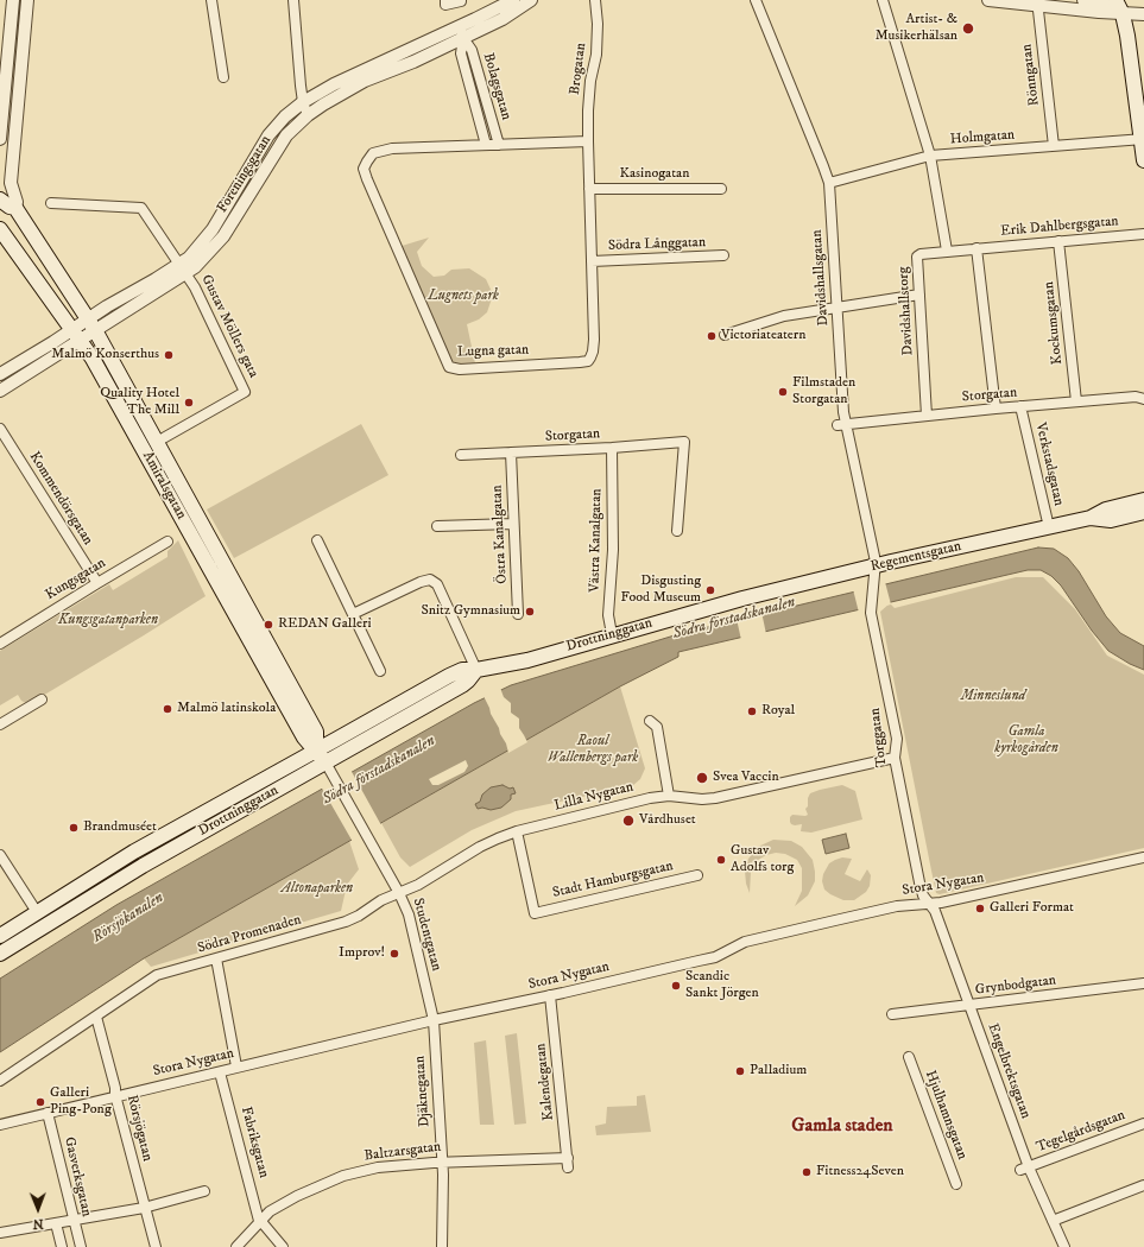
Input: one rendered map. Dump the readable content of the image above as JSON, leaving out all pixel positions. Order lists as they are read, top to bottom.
{
  "streets": {
    "main road": ["Amiralsgatan", "Regementsgatan", "Drottninggatan"],
    "street": [
      "Brogatan",
      "Rönngatan",
      "Bolagsgatan",
      "Holmgatan",
      "Föreningsgatan",
      "Kasinogatan",
      "Erik Dahlbergsgatan",
      "Södra Långgatan",
      "Davidshallsgatan",
      "Davidshallstorg",
      "Kockumsgatan",
      "Gustav Möllers gata",
      "Lugna gatan",
      "Storgatan",
      "Verkstadsgatan",
      "Kommendörsgatan",
      "Östra Kanalgatan",
      "Västra Kanalgatan",
      "Kungsgatan",
      "Torggatan",
      "Lilla Nygatan",
      "Stadt Hamburgsgatan",
      "Stora Nygatan",
      "Södra Promenaden",
      "Studentgatan",
      "Grynbodgatan",
      "Engelbrektsgatan",
      "Kalendegatan",
      "Djäknegatan",
      "Hjulhamnsgatan",
      "Rörsjögatan",
      "Tegelgårdsgatan",
      "Fabriksgatan",
      "Baltzarsgatan",
      "Gasverksgatan"
    ]
  },
  "crossings": [
    ["Brogatan", "Lugna gatan"],
    ["Rönngatan", "Holmgatan"],
    ["Bolagsgatan", "Föreningsgatan"],
    ["Bolagsgatan", "Lugna gatan"],
    ["Holmgatan", "Davidshallsgatan"],
    ["Föreningsgatan", "Gustav Möllers gata"],
    ["Föreningsgatan", "Amiralsgatan"],
    ["Kasinogatan", "Lugna gatan"],
    ["Erik Dahlbergsgatan", "Davidshallstorg"],
    ["Erik Dahlbergsgatan", "Kockumsgatan"],
    ["Södra Långgatan", "Lugna gatan"],
    ["Davidshallsgatan", "Storgatan"],
    ["Davidshallsgatan", "Regementsgatan"],
    ["Davidshallsgatan", "Torggatan"],
    ["Davidshallstorg", "Storgatan"],
    ["Kockumsgatan", "Storgatan"],
    ["Gustav Möllers gata", "Amiralsgatan"],
    ["Storgatan", "Verkstadsgatan"],
    ["Storgatan", "Östra Kanalgatan"],
    ["Storgatan", "Västra Kanalgatan"],
    ["Verkstadsgatan", "Regementsgatan"],
    ["Amiralsgatan", "Drottninggatan"],
    ["Amiralsgatan", "Studentgatan"],
    ["Kommendörsgatan", "Kungsgatan"],
    ["Västra Kanalgatan", "Drottninggatan"],
    ["Regementsgatan", "Drottninggatan"],
    ["Regementsgatan", "Torggatan"],
    ["Torggatan", "Lilla Nygatan"],
    ["Torggatan", "Stora Nygatan"],
    ["Torggatan", "Engelbrektsgatan"],
    ["Lilla Nygatan", "Stadt Hamburgsgatan"],
    ["Lilla Nygatan", "Södra Promenaden"],
    ["Stadt Hamburgsgatan", "Södra Promenaden"],
    ["Stora Nygatan", "Studentgatan"],
    ["Stora Nygatan", "Engelbrektsgatan"],
    ["Stora Nygatan", "Kalendegatan"],
    ["Stora Nygatan", "Djäknegatan"],
    ["Stora Nygatan", "Rörsjögatan"],
    ["Stora Nygatan", "Fabriksgatan"],
    ["Stora Nygatan", "Gasverksgatan"],
    ["Södra Promenaden", "Studentgatan"],
    ["Södra Promenaden", "Rörsjögatan"],
    ["Studentgatan", "Djäknegatan"],
    ["Grynbodgatan", "Engelbrektsgatan"],
    ["Engelbrektsgatan", "Tegelgårdsgatan"],
    ["Kalendegatan", "Baltzarsgatan"],
    ["Djäknegatan", "Baltzarsgatan"],
    ["Fabriksgatan", "Baltzarsgatan"]
  ],
  "districts": ["Gamla staden"],
  "water": ["Södra förstadskanalen", "Rörsjökanalen"],
  "parks": [
    "Lugnets park",
    "Kungsgatanparken",
    "Minneslund",
    "Gamla kyrkogården",
    "Raoul Wallenbergs park",
    "Altonaparken"
  ],
  "places": [
    "Artist- & Musikerhälsan",
    "Victoriateatern",
    "Malmö Konserthus",
    "Filmstaden Storgatan",
    "Quality Hotel The Mill",
    "Disgusting Food Museum",
    "Snitz Gymnasium",
    "REDAN Galleri",
    "Malmö latinskola",
    "Royal",
    "Svea Vaccin",
    "Vårdhuset",
    "Brandmuséet",
    "Gustav Adolfs torg",
    "Galleri Format",
    "Improv!",
    "Scandic Sankt Jörgen",
    "Palladium",
    "Galleri Ping-Pong",
    "Fitness24Seven"
  ],
  "north": "bottom"
}
